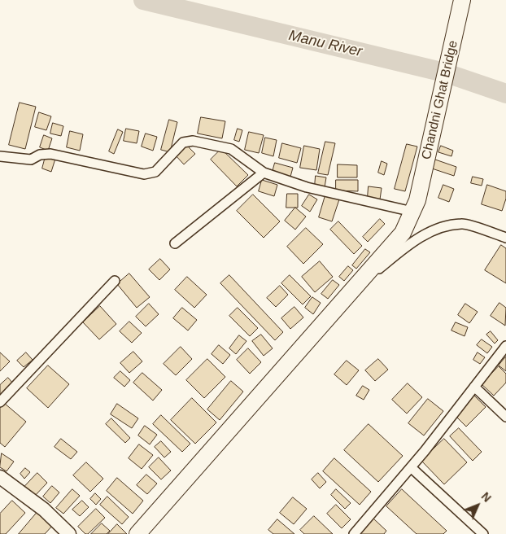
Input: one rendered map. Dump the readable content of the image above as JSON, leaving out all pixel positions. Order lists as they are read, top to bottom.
{
  "streets": {
    "highway": ["Chandni Ghat Bridge"]
  },
  "water": ["Manu River"],
  "north": "top right"
}
